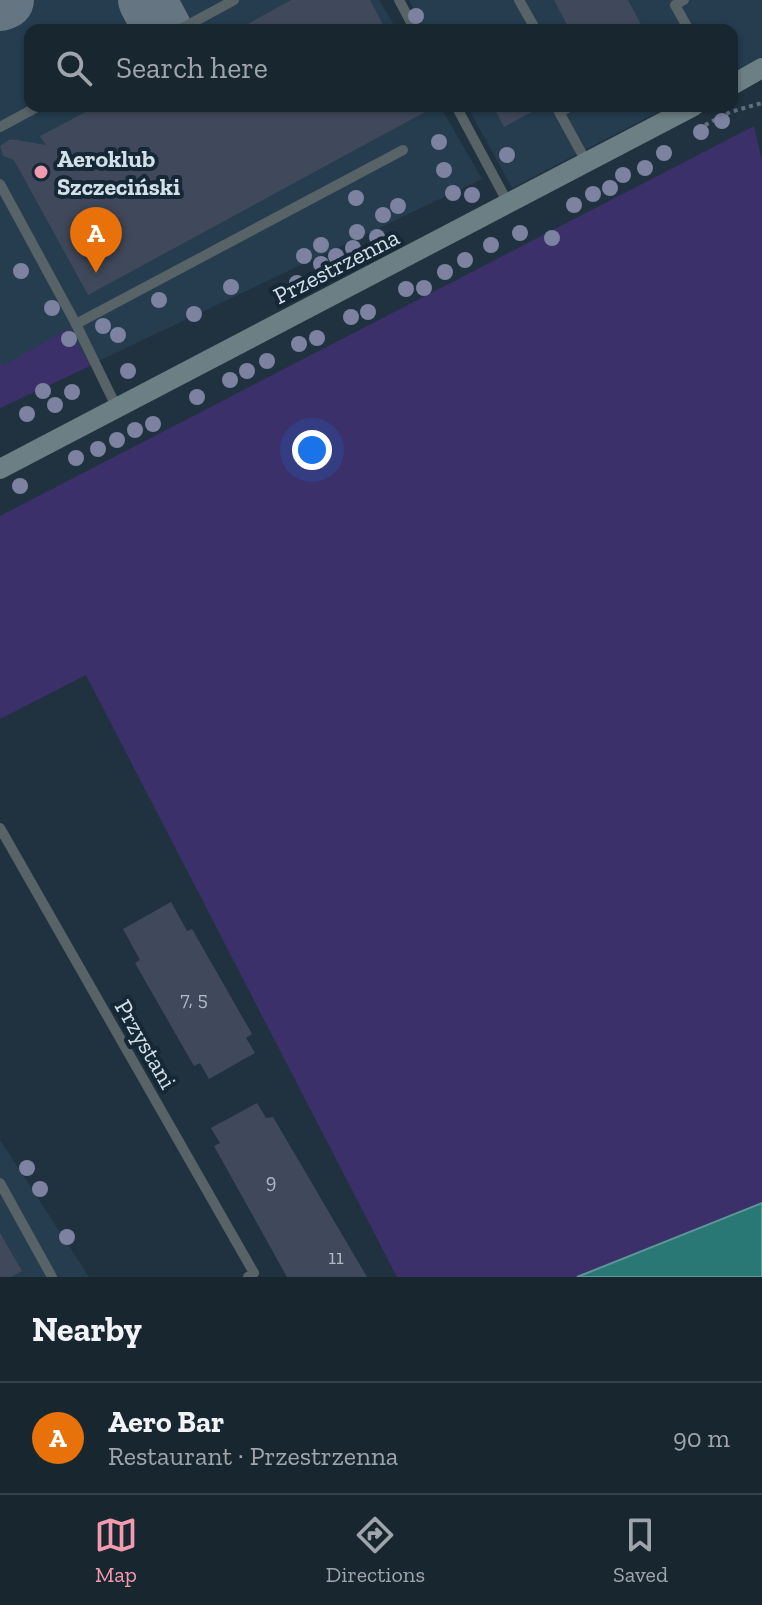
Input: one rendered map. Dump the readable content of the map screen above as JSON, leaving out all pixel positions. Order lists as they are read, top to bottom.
{
  "streets": {
    "street": ["Przestrzenna"],
    "lane": ["Przystani"]
  },
  "places": ["Aeroklub Szczeciński"],
  "house_numbers": ["7, 5", "9", "11"],
  "page": {
    "search": "Search here",
    "pins": "A",
    "heading": "Nearby",
    "list": [
      {
        "mark": "A",
        "name": "Aero Bar",
        "note": "Restaurant · Przestrzenna",
        "value": "90 m"
      }
    ],
    "nav": ["Map", "Directions", "Saved"]
  }
}
